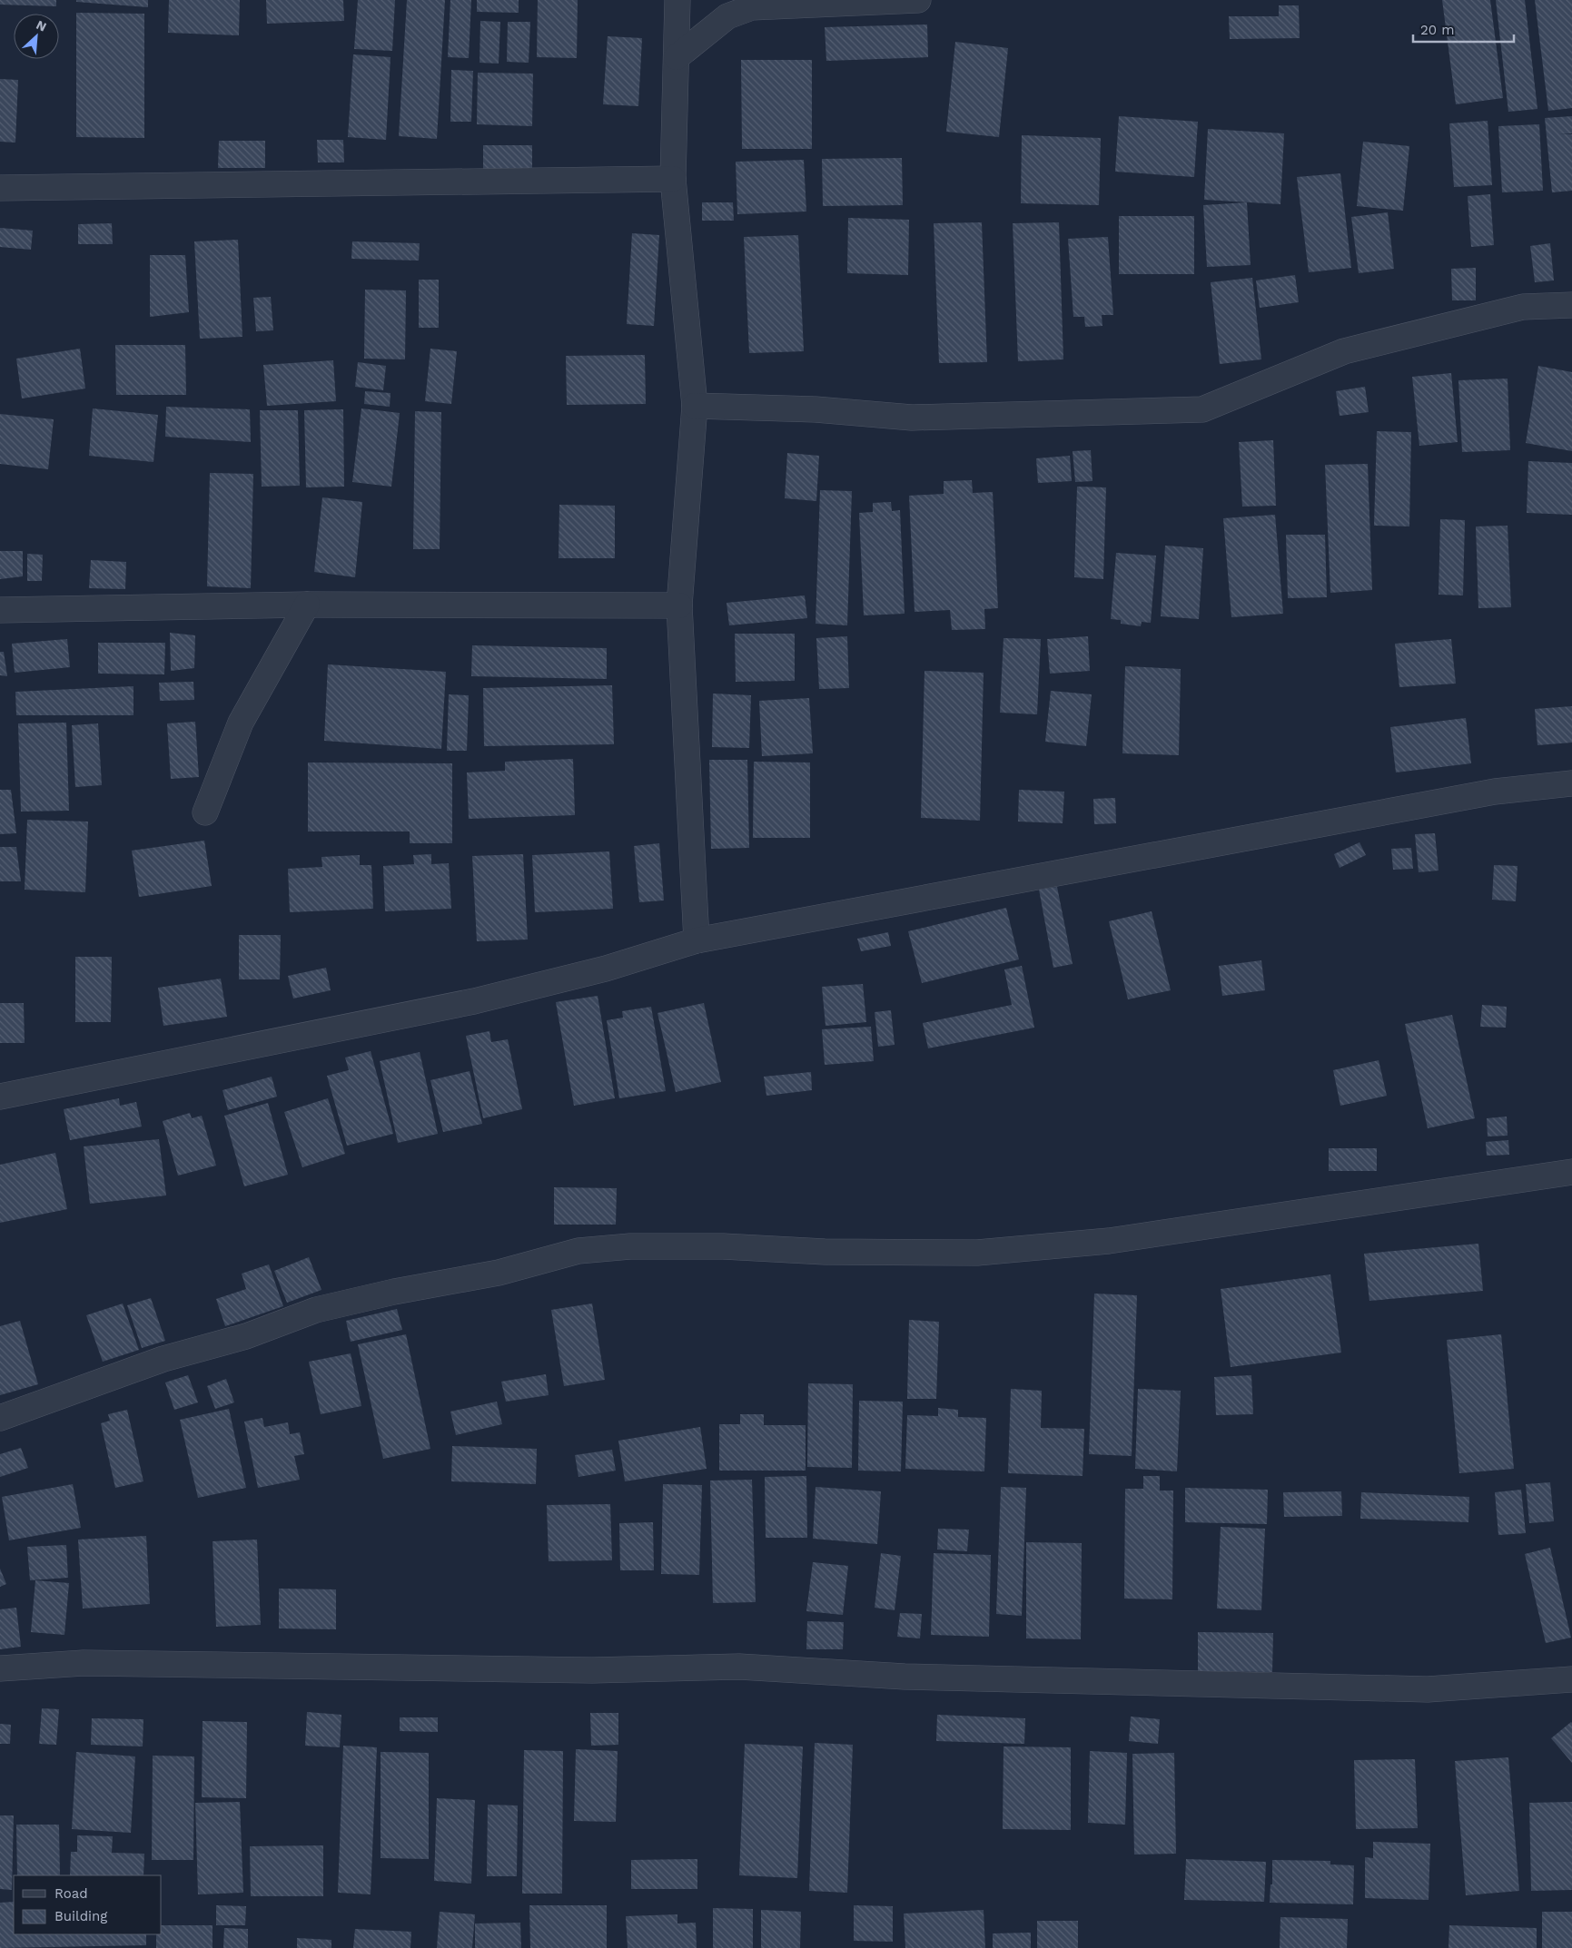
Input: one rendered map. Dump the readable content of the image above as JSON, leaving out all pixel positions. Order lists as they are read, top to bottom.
{
  "legend": ["Road", "Building"],
  "scale_bar": "20 m",
  "north": "top right"
}
